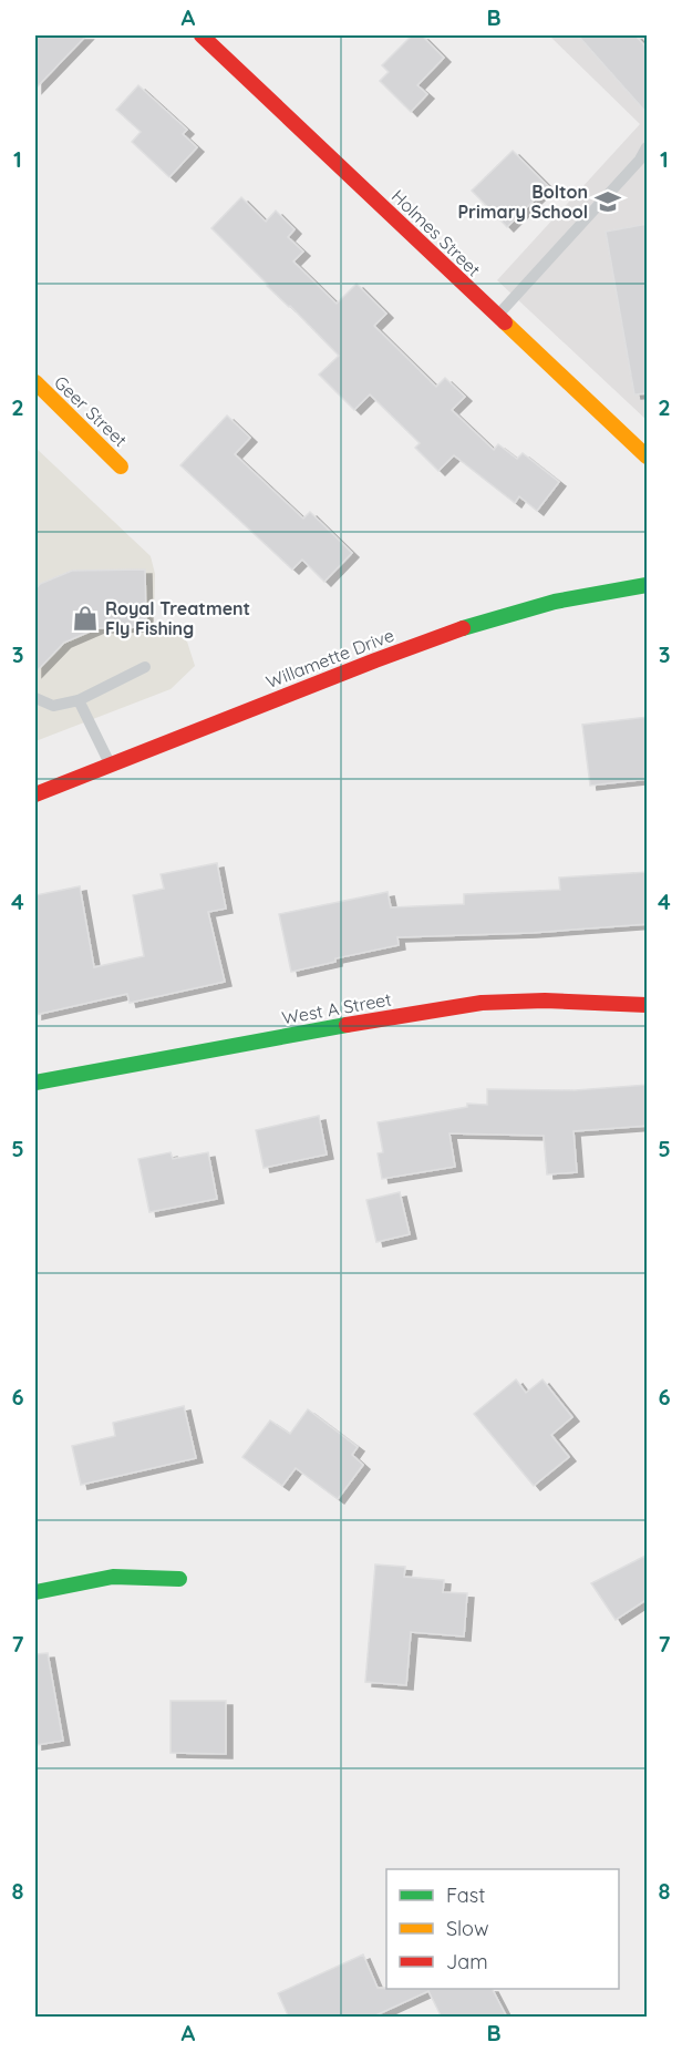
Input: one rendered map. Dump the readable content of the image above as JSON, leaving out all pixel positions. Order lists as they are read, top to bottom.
{
  "streets": {
    "street": [
      "Holmes Street",
      "Geer Street",
      "Willamette Drive",
      "West A Street"
    ]
  },
  "places": {
    "school or university": ["Bolton Primary School"],
    "shop": ["Royal Treatment Fly Fishing"]
  },
  "legend": ["Fast", "Slow", "Jam"],
  "grid": {
    "columns": ["A", "B"],
    "rows": [
      "1",
      "2",
      "3",
      "4",
      "5",
      "6",
      "7",
      "8"
    ]
  }
}
